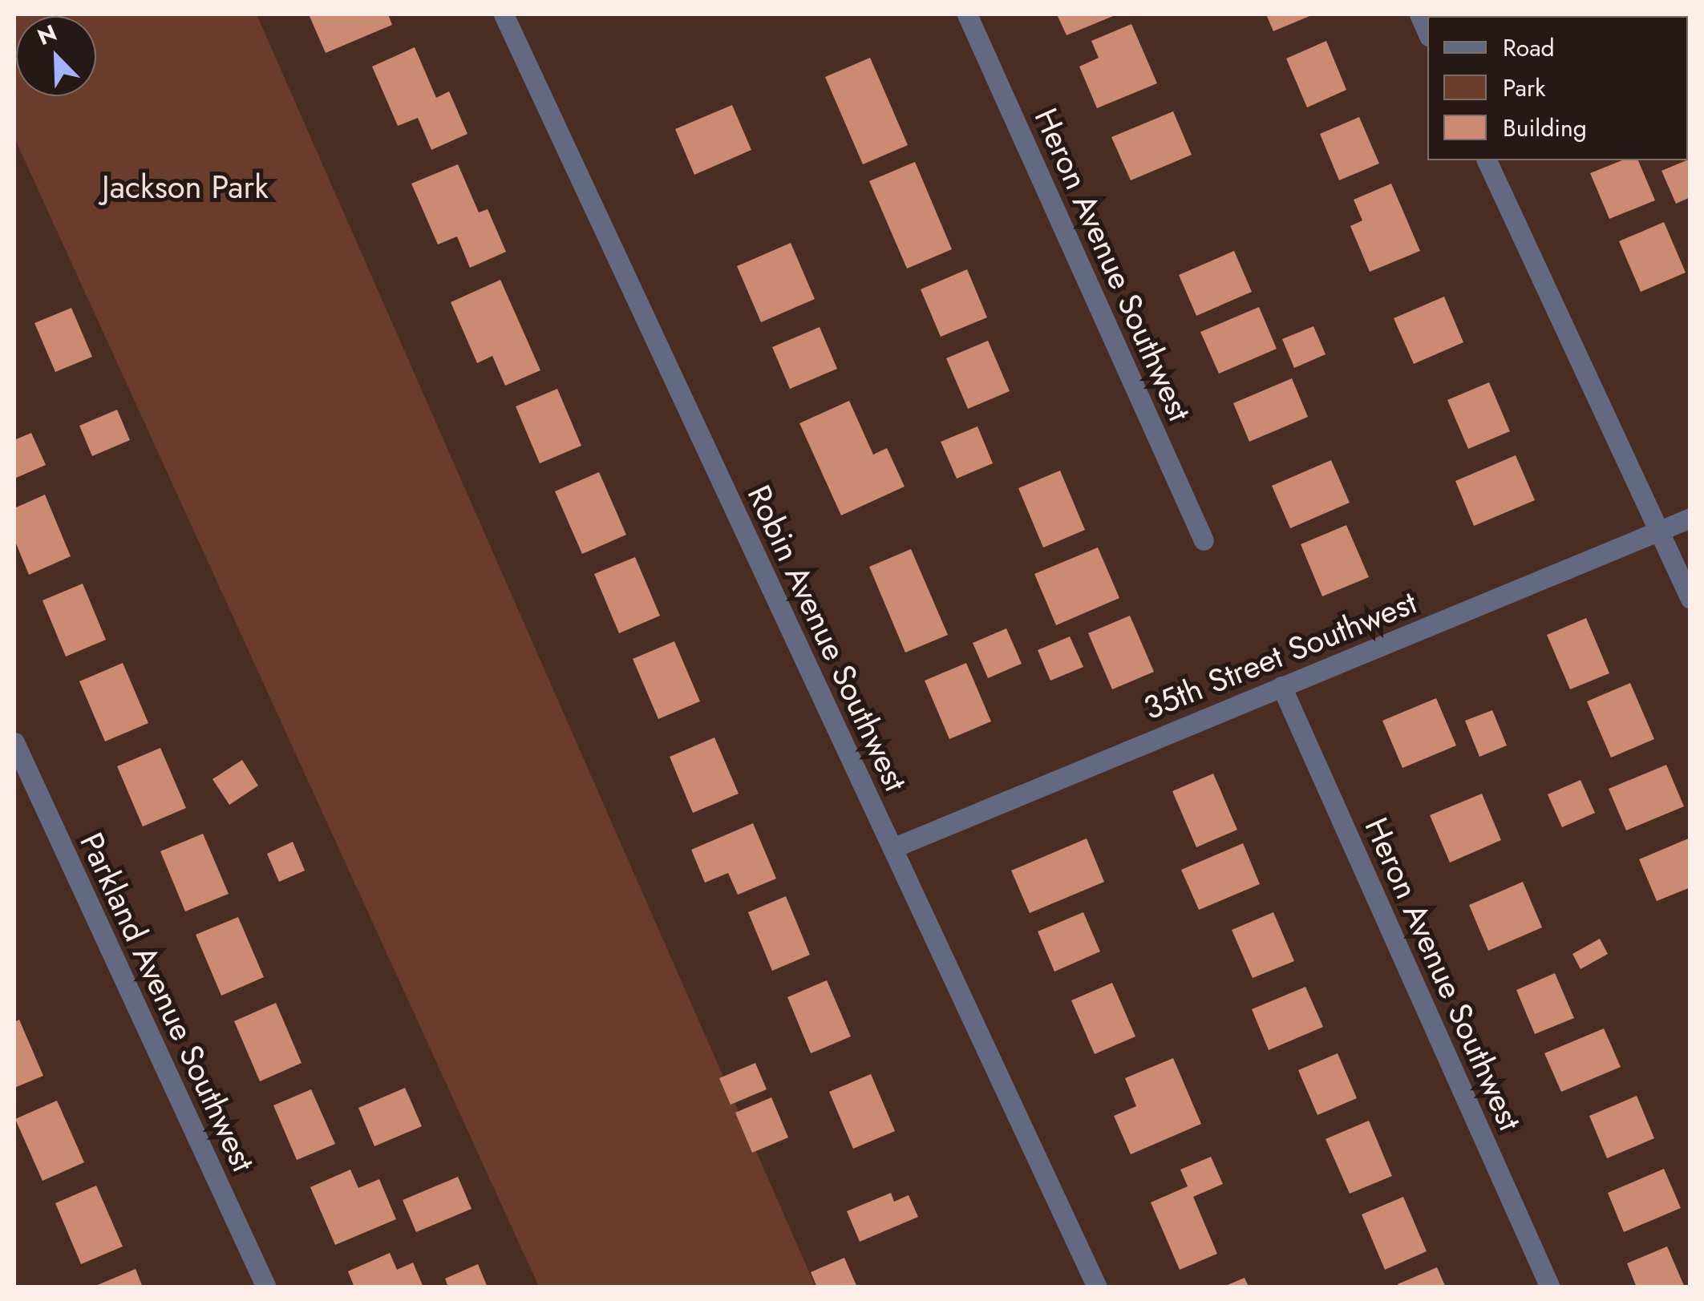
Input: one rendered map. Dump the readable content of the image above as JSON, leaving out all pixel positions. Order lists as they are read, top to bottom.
{
  "streets": {
    "street": [
      "Heron Avenue Southwest",
      "Robin Avenue Southwest",
      "35th Street Southwest",
      "Parkland Avenue Southwest"
    ]
  },
  "crossings": [
    ["Heron Avenue Southwest", "35th Street Southwest"],
    ["Robin Avenue Southwest", "35th Street Southwest"]
  ],
  "parks": ["Jackson Park"],
  "legend": ["Road", "Park", "Building"],
  "north": "top left"
}
